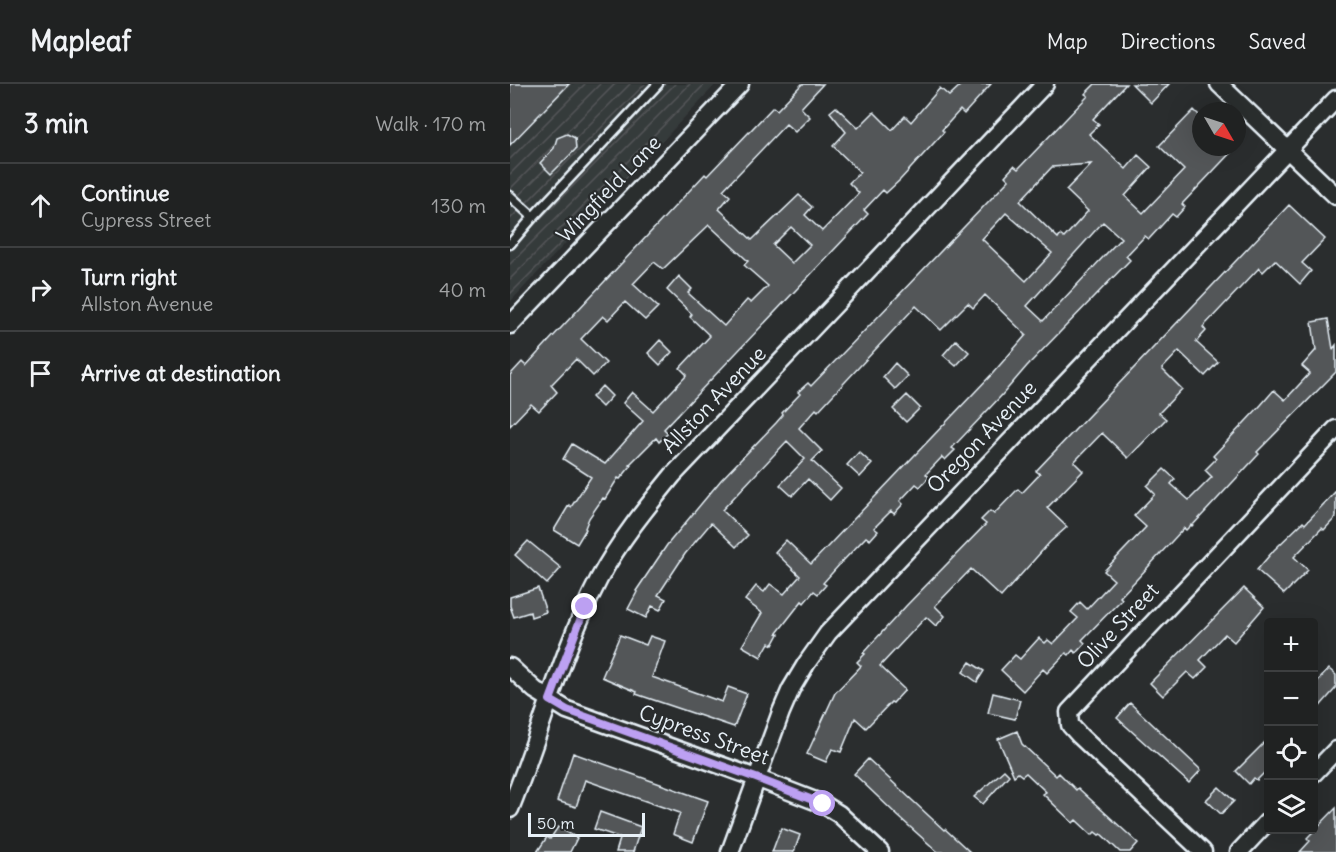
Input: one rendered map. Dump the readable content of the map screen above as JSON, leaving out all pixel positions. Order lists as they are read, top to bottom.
{
  "streets": {
    "street": [
      "Wingfield Lane",
      "Allston Avenue",
      "Oregon Avenue",
      "Olive Street",
      "Cypress Street"
    ]
  },
  "crossings": [
    ["Allston Avenue", "Cypress Street"],
    ["Oregon Avenue", "Cypress Street"]
  ],
  "scale_bar": "50 m",
  "north": "bottom right",
  "page": {
    "header": "Mapleaf",
    "nav": ["Map", "Directions", "Saved"],
    "heading": ["3 min", "Walk · 170 m"],
    "list": [
      ["Continue", "Cypress Street", "130 m"],
      ["Turn right", "Allston Avenue", "40 m"],
      "Arrive at destination"
    ],
    "map_buttons": ["+", "−"],
    "scale": "50 m"
  }
}
